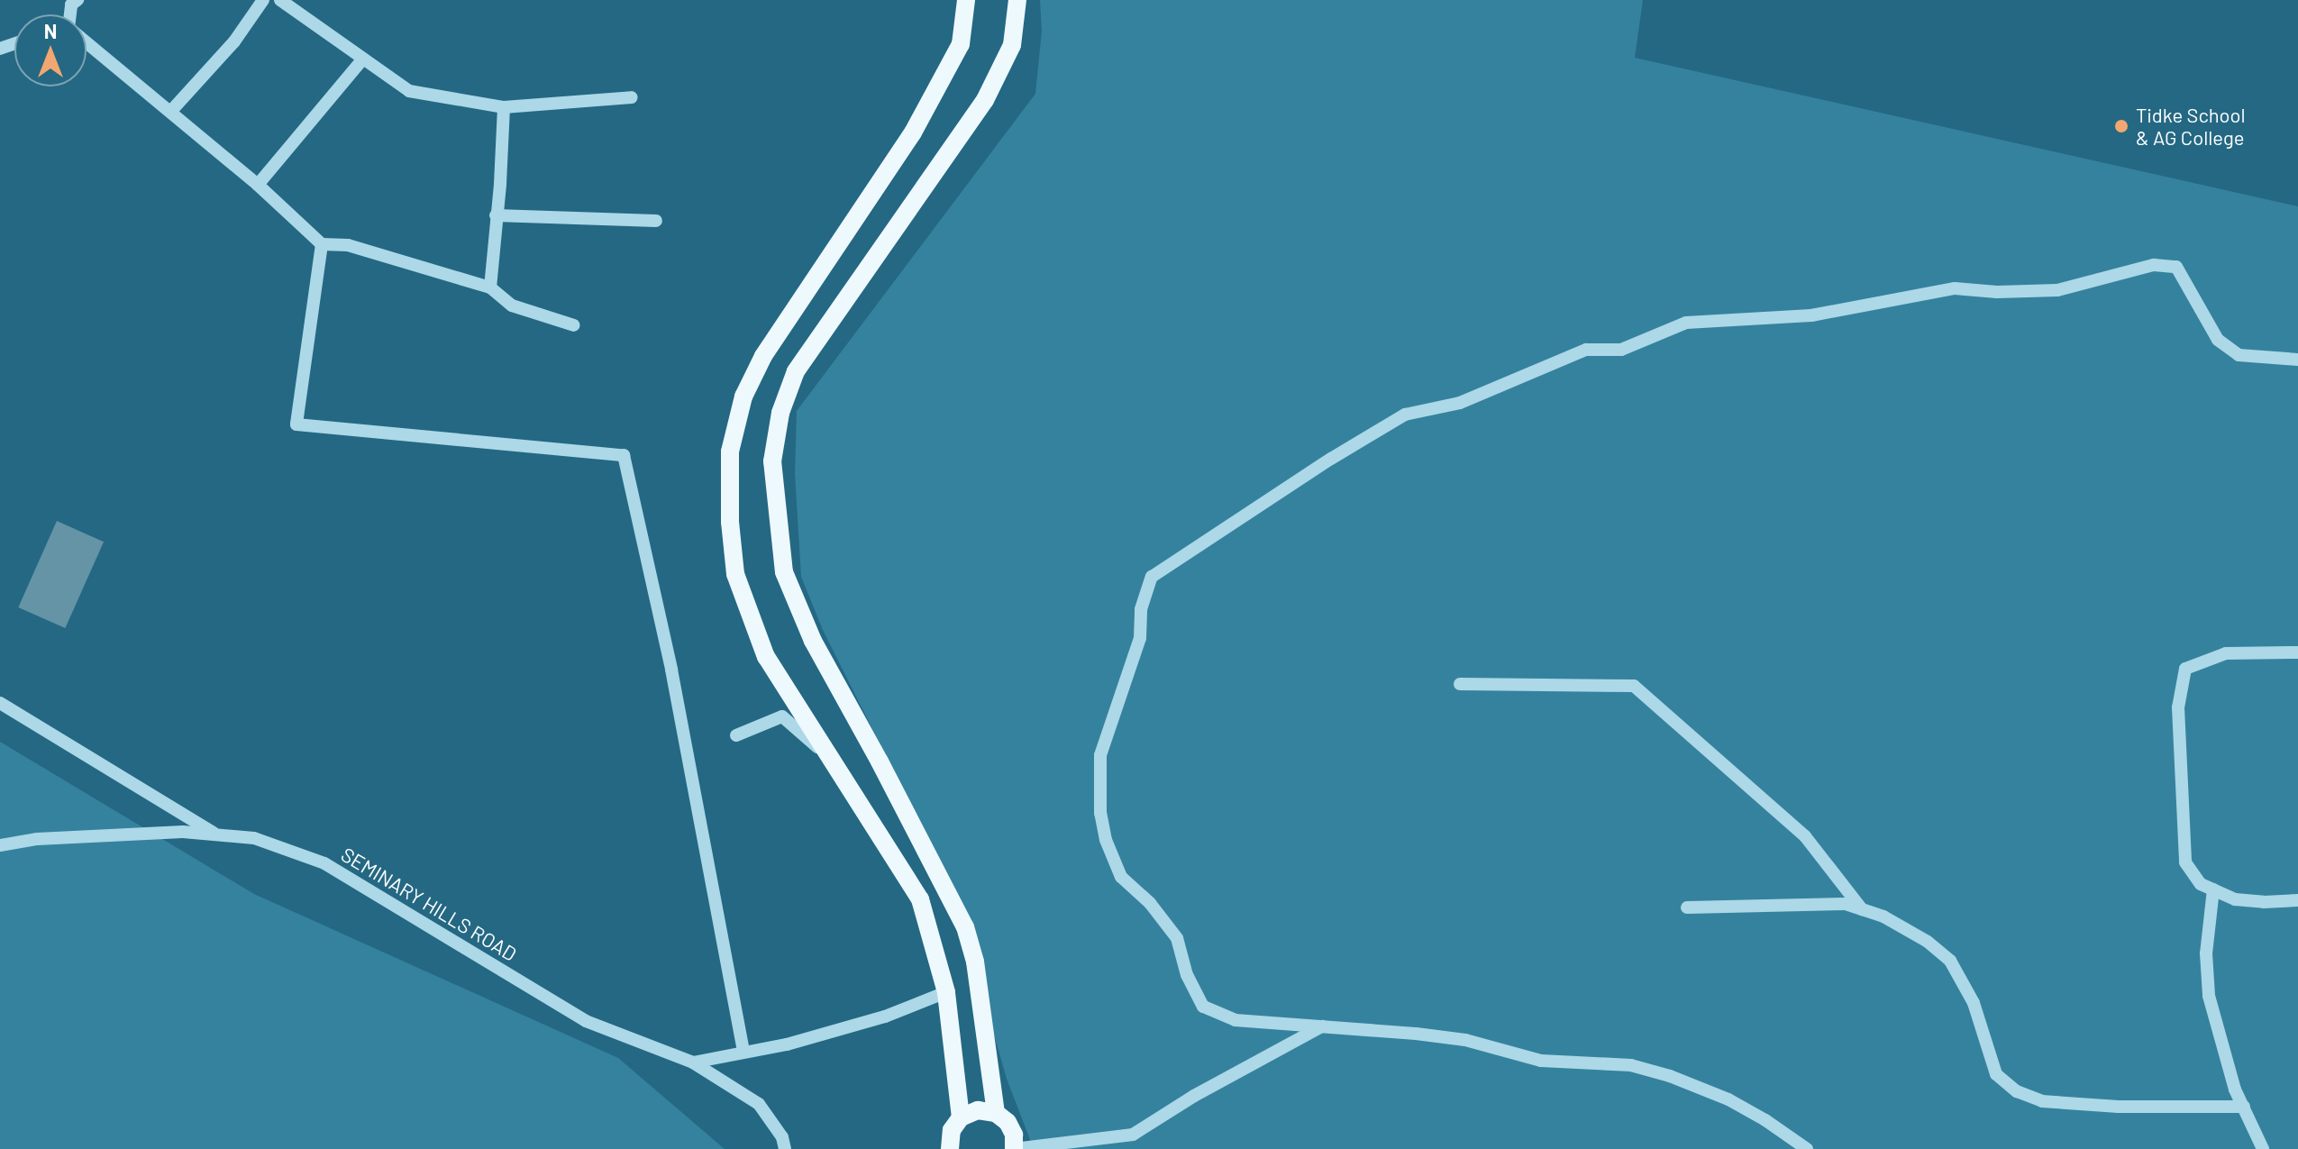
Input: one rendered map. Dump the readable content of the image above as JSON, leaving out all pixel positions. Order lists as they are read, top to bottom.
{
  "streets": {
    "street": ["SEMINARY HILLS ROAD"]
  },
  "places": ["Tidke School & AG College"],
  "north": "top"
}
